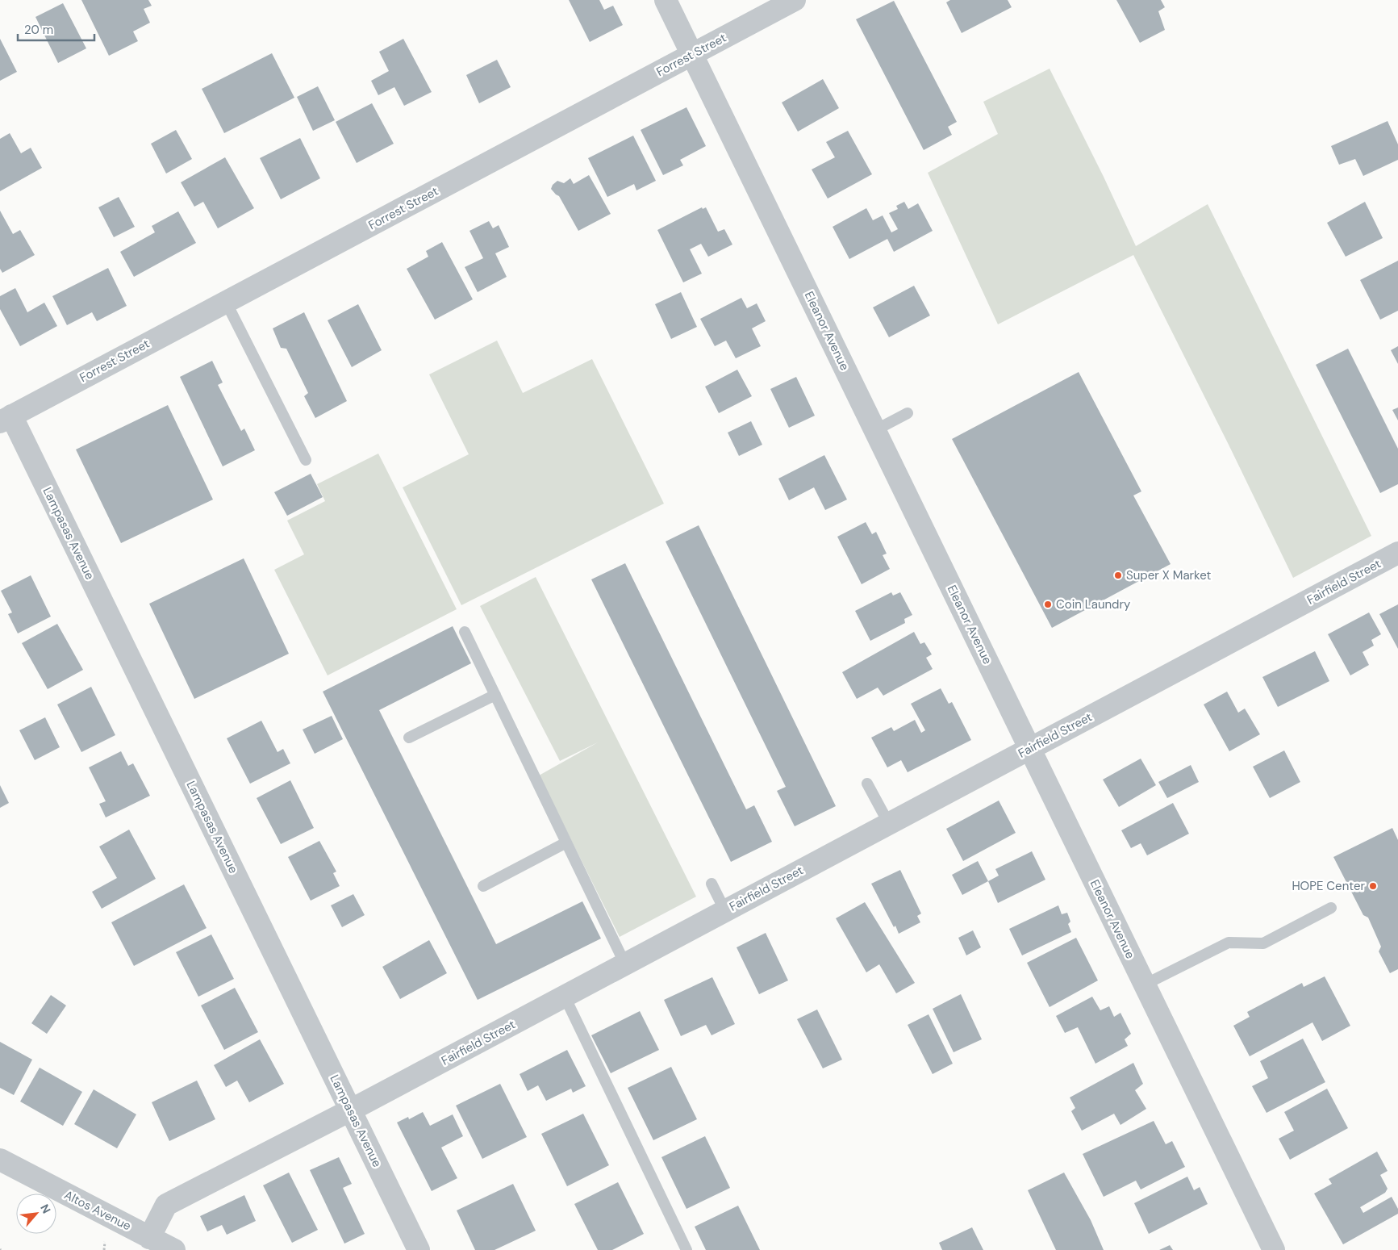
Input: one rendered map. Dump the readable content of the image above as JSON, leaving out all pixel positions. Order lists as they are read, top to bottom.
{
  "streets": {
    "street": [
      "Forrest Street",
      "Eleanor Avenue",
      "Lampasas Avenue",
      "Fairfield Street",
      "Altos Avenue"
    ]
  },
  "crossings": [
    ["Forrest Street", "Eleanor Avenue"],
    ["Forrest Street", "Lampasas Avenue"],
    ["Eleanor Avenue", "Fairfield Street"],
    ["Lampasas Avenue", "Fairfield Street"],
    ["Fairfield Street", "Altos Avenue"]
  ],
  "places": ["Super X Market", "Coin Laundry", "HOPE Center"],
  "scale_bar": "20 m",
  "north": "top right"
}
